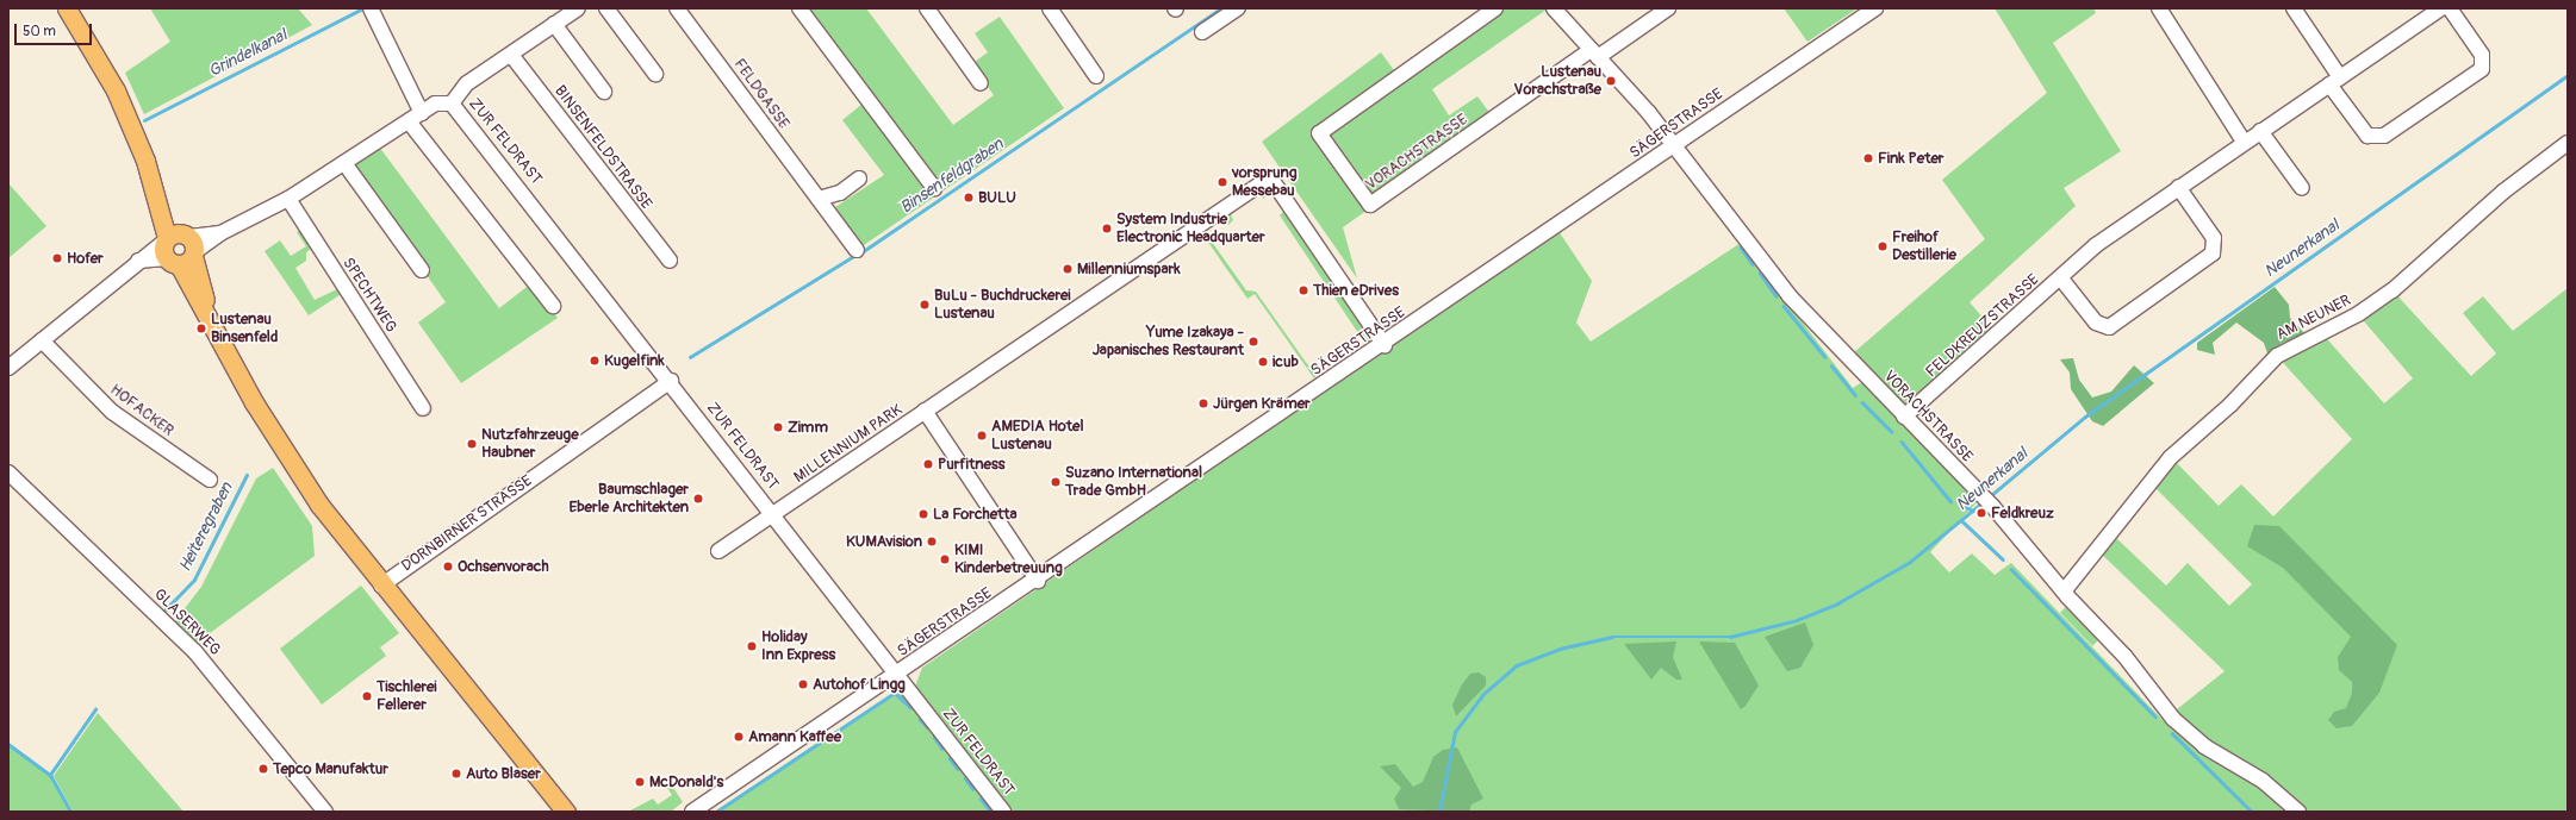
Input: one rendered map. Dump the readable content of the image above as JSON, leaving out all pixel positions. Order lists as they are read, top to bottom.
{
  "streets": {
    "street": [
      "FELDGASSE",
      "SÄGERSTRASSE",
      "ZUR FELDRAST",
      "BINSENFELDSTRASSE",
      "VORACHSTRASSE",
      "SPECHTWEG",
      "AM NEUNER",
      "FELDKREUZSTRASSE",
      "HOFACKER",
      "MILLENNIUM PARK",
      "DORNBIRNER STRASSE",
      "GLASERWEG"
    ]
  },
  "crossings": [
    ["SÄGERSTRASSE", "ZUR FELDRAST"],
    ["SÄGERSTRASSE", "VORACHSTRASSE"],
    ["SÄGERSTRASSE", "MILLENNIUM PARK"],
    ["ZUR FELDRAST", "MILLENNIUM PARK"],
    ["ZUR FELDRAST", "DORNBIRNER STRASSE"],
    ["VORACHSTRASSE", "AM NEUNER"],
    ["VORACHSTRASSE", "FELDKREUZSTRASSE"]
  ],
  "water": [
    "Grindelkanal",
    "Binsenfeldgraben",
    "Neunerkanal",
    "Heiteregraben"
  ],
  "places": [
    "Lustenau Vorachstraße",
    "Fink Peter",
    "vorsprung Messebau",
    "BULU",
    "System Industrie Electronic Headquarter",
    "Freihof Destillerie",
    "Hofer",
    "Millenniumspark",
    "Thien eDrives",
    "BuLu - Buchdruckerei Lustenau",
    "Lustenau Binsenfeld",
    "Yume Izakaya - Japanisches Restaurant",
    "Kugelfink",
    "icub",
    "Jürgen Krämer",
    "Zimm",
    "AMEDIA Hotel Lustenau",
    "Nutzfahrzeuge Haubner",
    "Purfitness",
    "Suzano International Trade GmbH",
    "Baumschlager Eberle Architekten",
    "Feldkreuz",
    "La Forchetta",
    "KUMAvision",
    "KIMI Kinderbetreuung",
    "Ochsenvorach",
    "Holiday Inn Express",
    "Autohof Lingg",
    "Tischlerei Fellerer",
    "Amann Kaffee",
    "Tepco Manufaktur",
    "Auto Blaser",
    "McDonald's"
  ],
  "scale_bar": "50 m"
}
